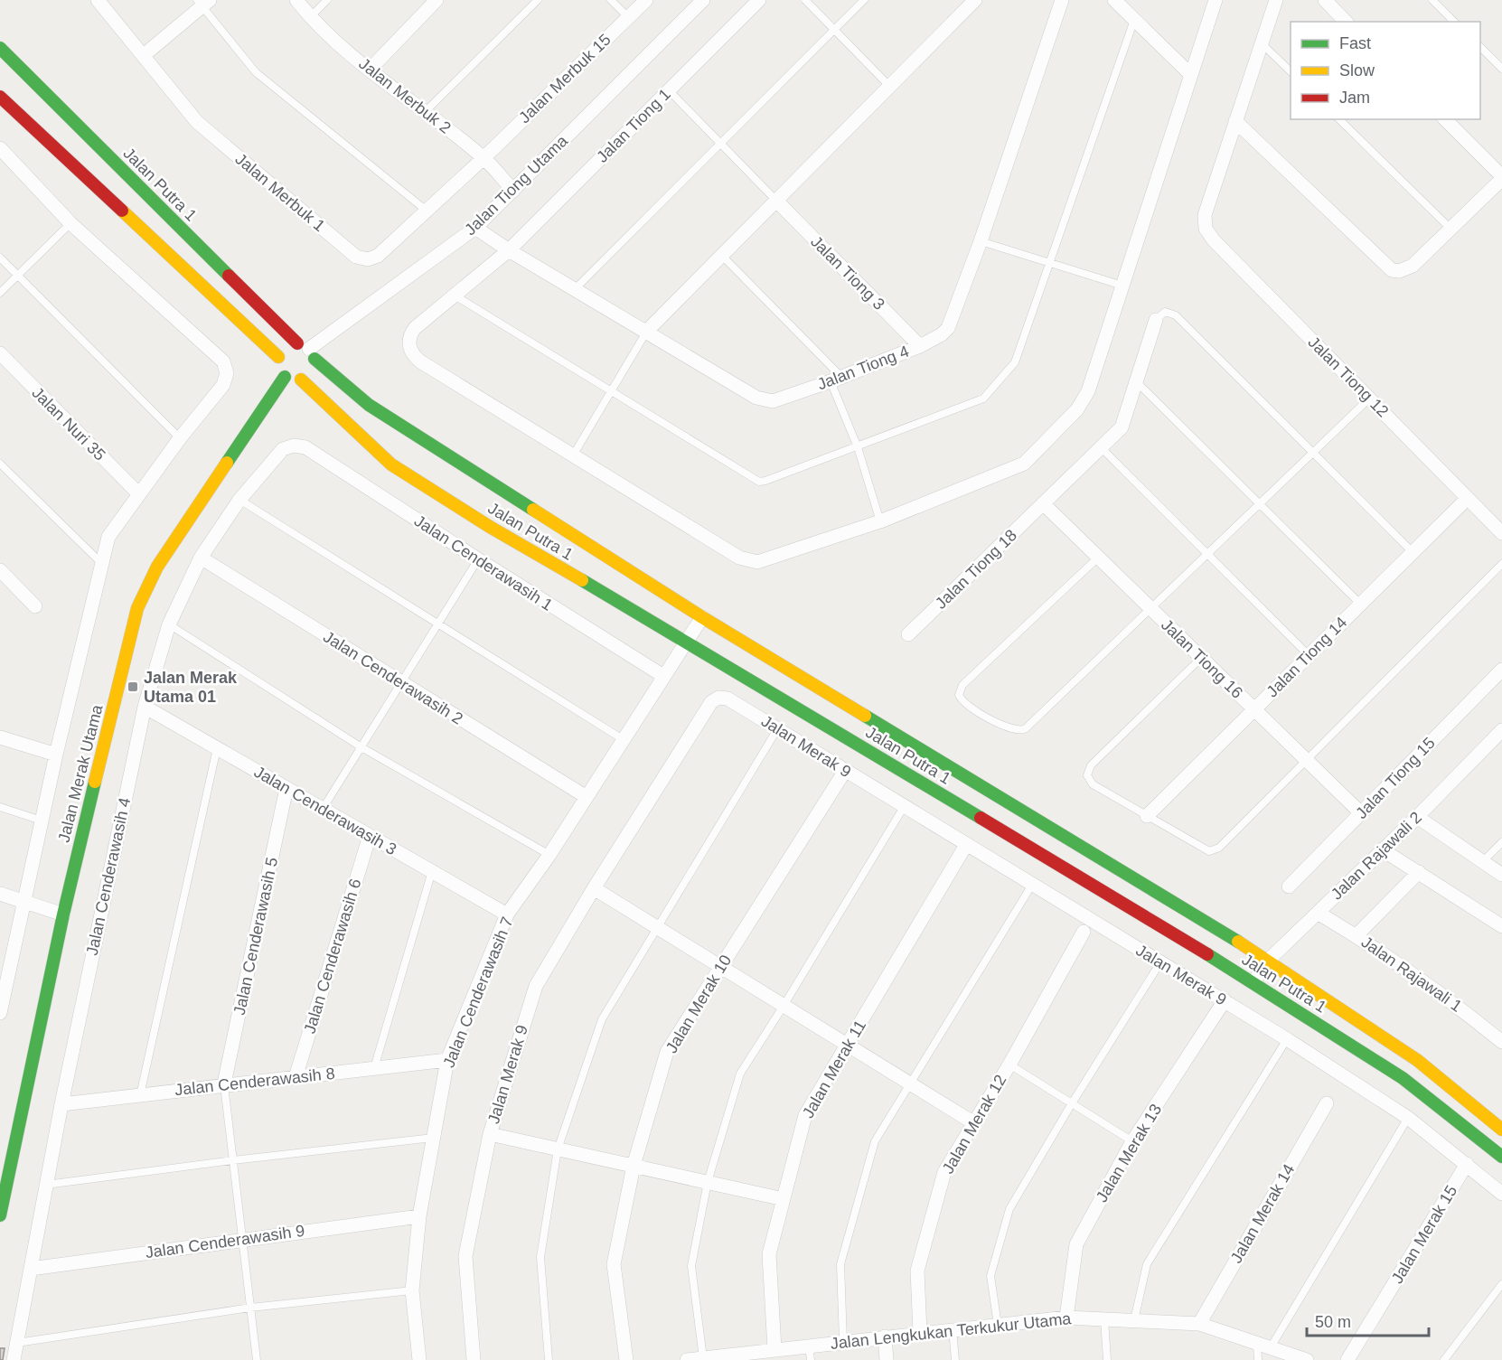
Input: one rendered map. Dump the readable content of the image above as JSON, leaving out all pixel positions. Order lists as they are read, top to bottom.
{
  "streets": {
    "main road": ["Jalan Putra 1", "Jalan Merak Utama"],
    "street": [
      "Jalan Merbuk 15",
      "Jalan Merbuk 2",
      "Jalan Tiong 1",
      "Jalan Tiong Utama",
      "Jalan Merbuk 1",
      "Jalan Tiong 3",
      "Jalan Tiong 4",
      "Jalan Tiong 12",
      "Jalan Nuri 35",
      "Jalan Cenderawasih 1",
      "Jalan Tiong 18",
      "Jalan Tiong 14",
      "Jalan Tiong 16",
      "Jalan Cenderawasih 2",
      "Jalan Merak 9",
      "Jalan Tiong 15",
      "Jalan Cenderawasih 3",
      "Jalan Rajawali 2",
      "Jalan Cenderawasih 4",
      "Jalan Cenderawasih 5",
      "Jalan Cenderawasih 6",
      "Jalan Rajawali 1",
      "Jalan Cenderawasih 7",
      "Jalan Merak 10",
      "Jalan Merak 11",
      "Jalan Cenderawasih 8",
      "Jalan Merak 12",
      "Jalan Merak 13",
      "Jalan Merak 14",
      "Jalan Merak 15",
      "Jalan Cenderawasih 9",
      "Jalan Lengkukan Terkukur Utama"
    ]
  },
  "crossings": [
    ["Jalan Merbuk 15", "Jalan Merbuk 2"],
    ["Jalan Merbuk 15", "Jalan Merbuk 1"],
    ["Jalan Merbuk 2", "Jalan Tiong Utama"],
    ["Jalan Merbuk 2", "Jalan Merbuk 1"],
    ["Jalan Tiong 1", "Jalan Tiong 4"],
    ["Jalan Putra 1", "Jalan Tiong Utama"],
    ["Jalan Putra 1", "Jalan Merak Utama"],
    ["Jalan Putra 1", "Jalan Rajawali 2"],
    ["Jalan Putra 1", "Jalan Cenderawasih 7"],
    ["Jalan Tiong Utama", "Jalan Tiong 4"],
    ["Jalan Tiong Utama", "Jalan Merak Utama"],
    ["Jalan Tiong 3", "Jalan Tiong 4"],
    ["Jalan Tiong 12", "Jalan Tiong 14"],
    ["Jalan Cenderawasih 1", "Jalan Cenderawasih 4"],
    ["Jalan Cenderawasih 1", "Jalan Cenderawasih 7"],
    ["Jalan Tiong 18", "Jalan Tiong 16"],
    ["Jalan Tiong 14", "Jalan Tiong 16"],
    ["Jalan Tiong 16", "Jalan Tiong 15"],
    ["Jalan Cenderawasih 2", "Jalan Cenderawasih 4"],
    ["Jalan Cenderawasih 2", "Jalan Cenderawasih 7"],
    ["Jalan Merak 9", "Jalan Merak 10"],
    ["Jalan Merak 9", "Jalan Merak 11"],
    ["Jalan Merak 9", "Jalan Merak 13"],
    ["Jalan Merak 9", "Jalan Merak 15"],
    ["Jalan Cenderawasih 3", "Jalan Cenderawasih 4"],
    ["Jalan Cenderawasih 3", "Jalan Cenderawasih 5"],
    ["Jalan Cenderawasih 3", "Jalan Cenderawasih 6"],
    ["Jalan Cenderawasih 3", "Jalan Cenderawasih 7"],
    ["Jalan Rajawali 2", "Jalan Rajawali 1"],
    ["Jalan Cenderawasih 4", "Jalan Cenderawasih 8"],
    ["Jalan Cenderawasih 4", "Jalan Cenderawasih 9"],
    ["Jalan Cenderawasih 5", "Jalan Cenderawasih 8"],
    ["Jalan Cenderawasih 6", "Jalan Cenderawasih 8"],
    ["Jalan Cenderawasih 7", "Jalan Cenderawasih 8"],
    ["Jalan Cenderawasih 7", "Jalan Cenderawasih 9"],
    ["Jalan Merak 11", "Jalan Lengkukan Terkukur Utama"],
    ["Jalan Merak 12", "Jalan Lengkukan Terkukur Utama"],
    ["Jalan Merak 13", "Jalan Lengkukan Terkukur Utama"],
    ["Jalan Merak 14", "Jalan Lengkukan Terkukur Utama"]
  ],
  "places": {
    "transit": ["Jalan Merak Utama 01"]
  },
  "legend": ["Fast", "Slow", "Jam"],
  "scale_bar": "50 m"
}
